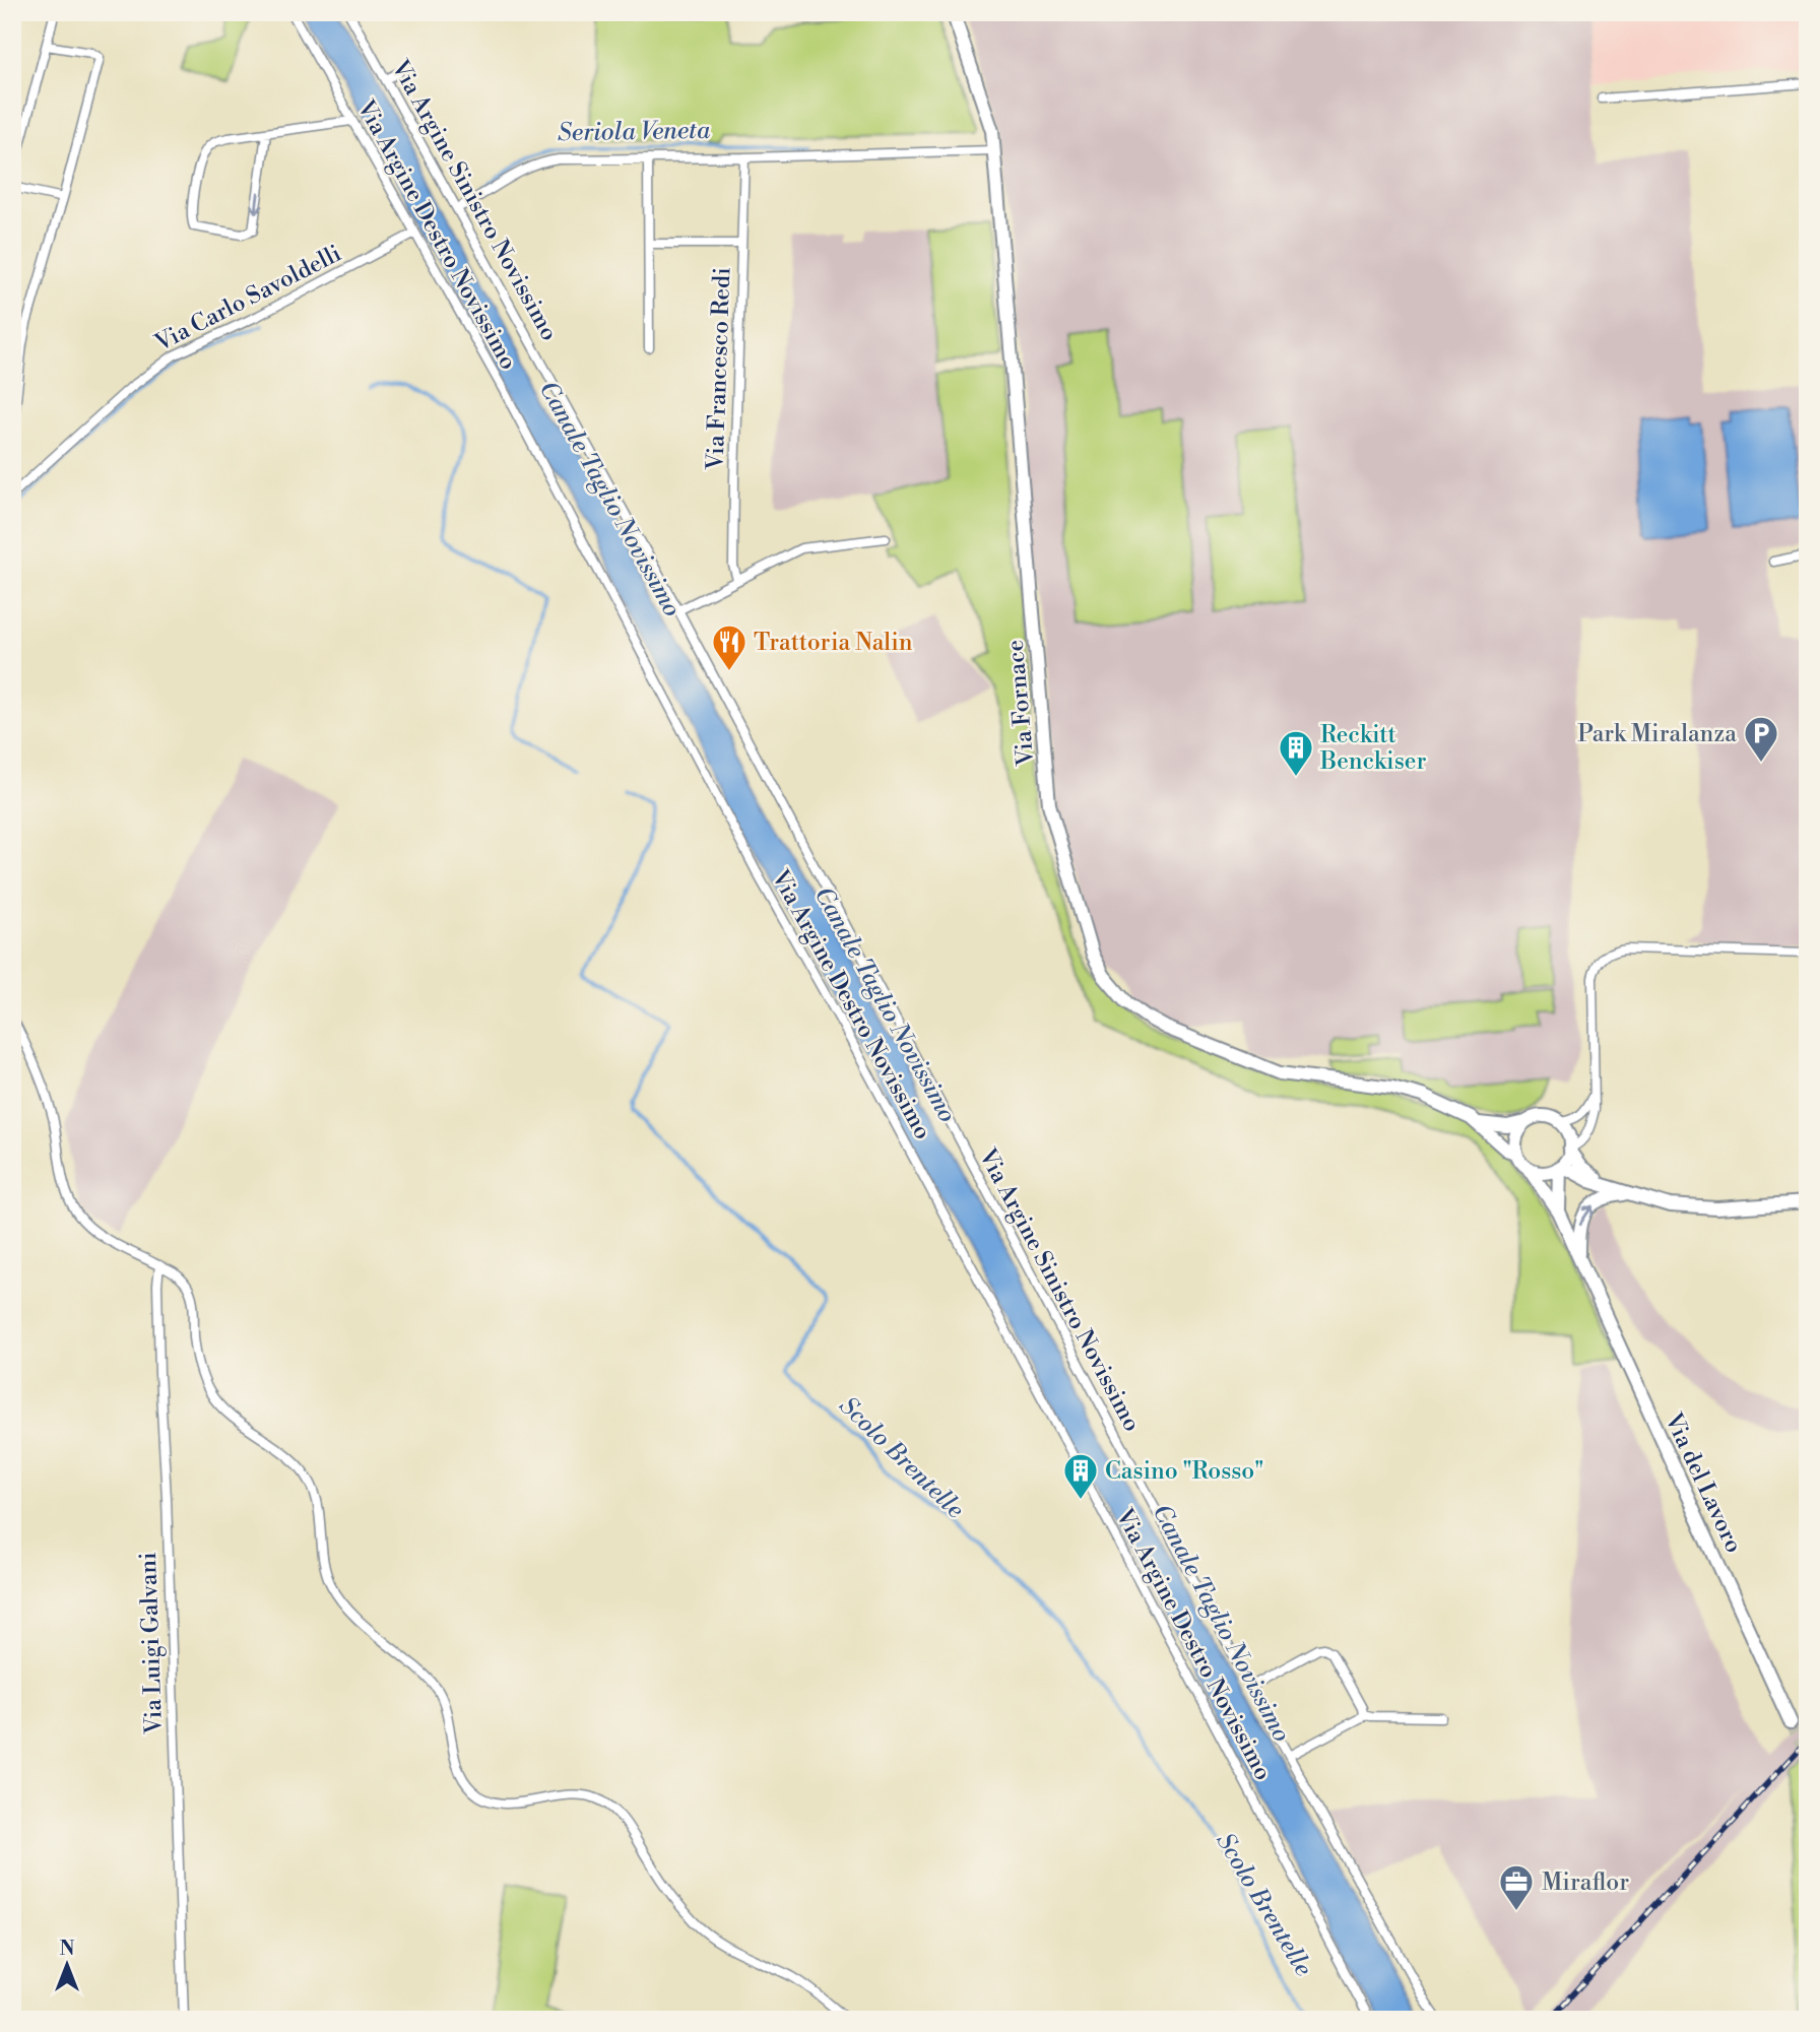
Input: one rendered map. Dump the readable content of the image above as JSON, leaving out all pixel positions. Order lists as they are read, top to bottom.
{
  "streets": {
    "street": [
      "Via Argine Sinistro Novissimo",
      "Via Argine Destro Novissimo",
      "Via Carlo Savoldelli",
      "Via Francesco Redi",
      "Via Fornace",
      "Via del Lavoro",
      "Via Luigi Galvani"
    ]
  },
  "crossings": [
    ["Via Argine Destro Novissimo", "Via Carlo Savoldelli"],
    ["Via Fornace", "Via del Lavoro"]
  ],
  "water": ["Seriola Veneta", "Canale Taglio Novissimo", "Scolo Brentelle"],
  "places": {
    "restaurant": ["Trattoria Nalin"],
    "parking": ["Park Miralanza"],
    "building": ["Reckitt Benckiser", "Casino \"Rosso\""],
    "office": ["Miraflor"]
  },
  "north": "top"
}
